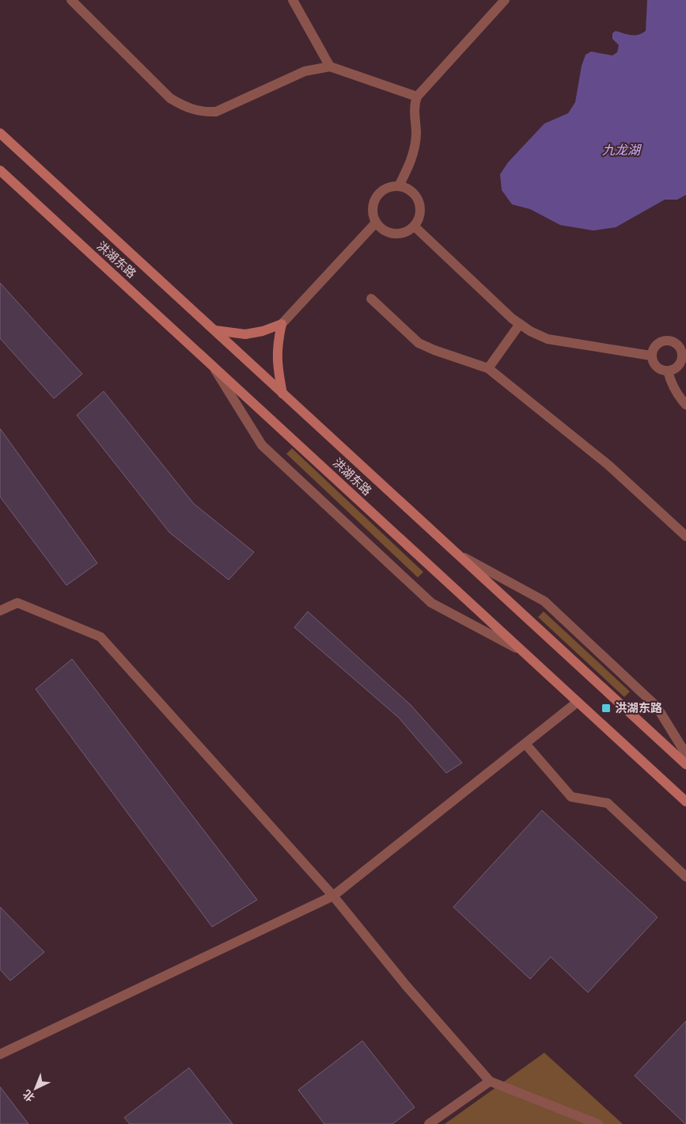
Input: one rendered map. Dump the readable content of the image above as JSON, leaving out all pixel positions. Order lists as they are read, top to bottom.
{
  "streets": {
    "main road": ["洪湖东路"]
  },
  "water": ["九龙湖"],
  "places": {
    "transit": ["洪湖东路"]
  },
  "north": "bottom left"
}
